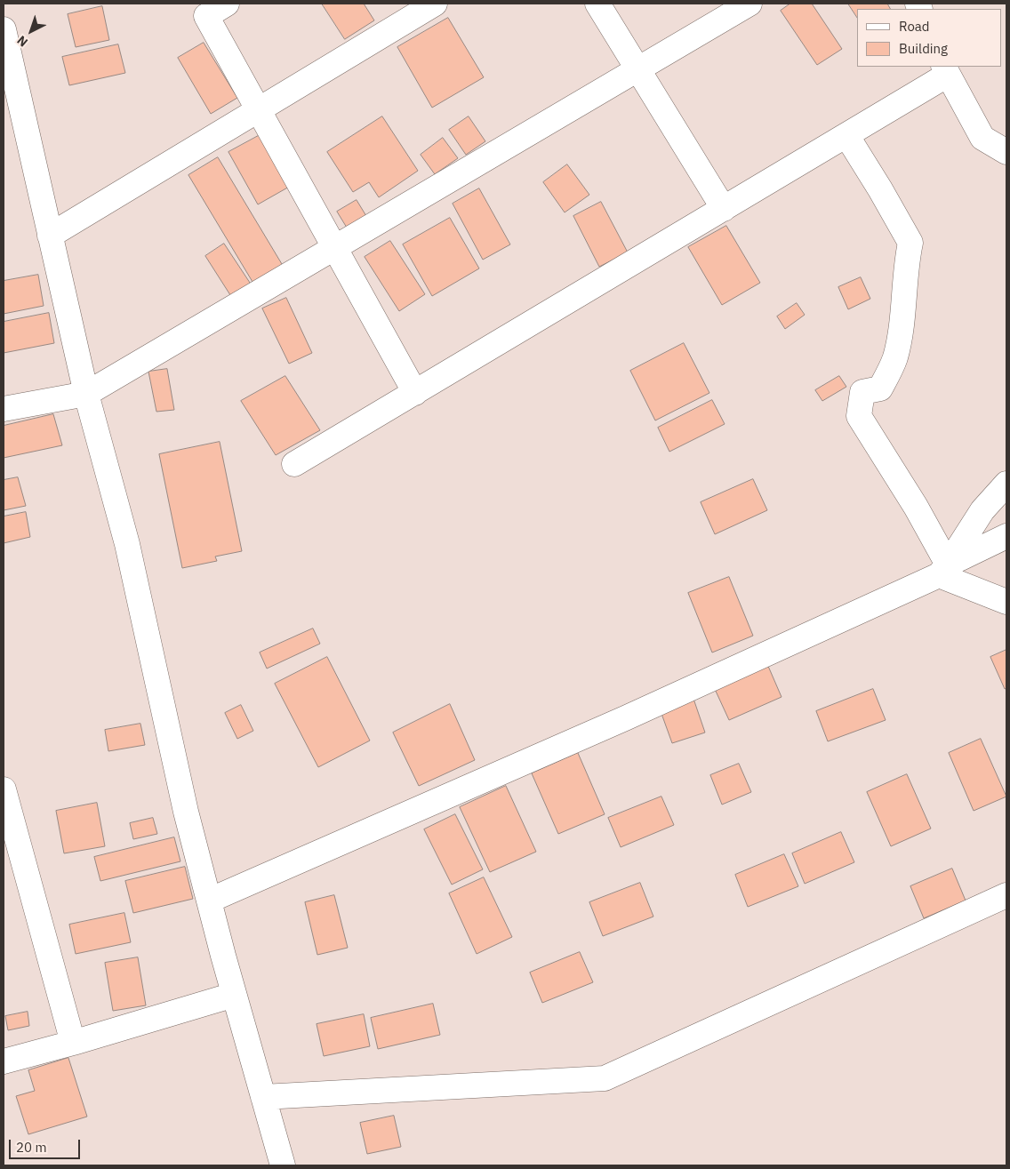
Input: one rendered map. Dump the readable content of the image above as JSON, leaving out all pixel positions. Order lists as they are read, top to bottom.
{
  "legend": ["Road", "Building"],
  "scale_bar": "20 m",
  "north": "bottom left"
}
